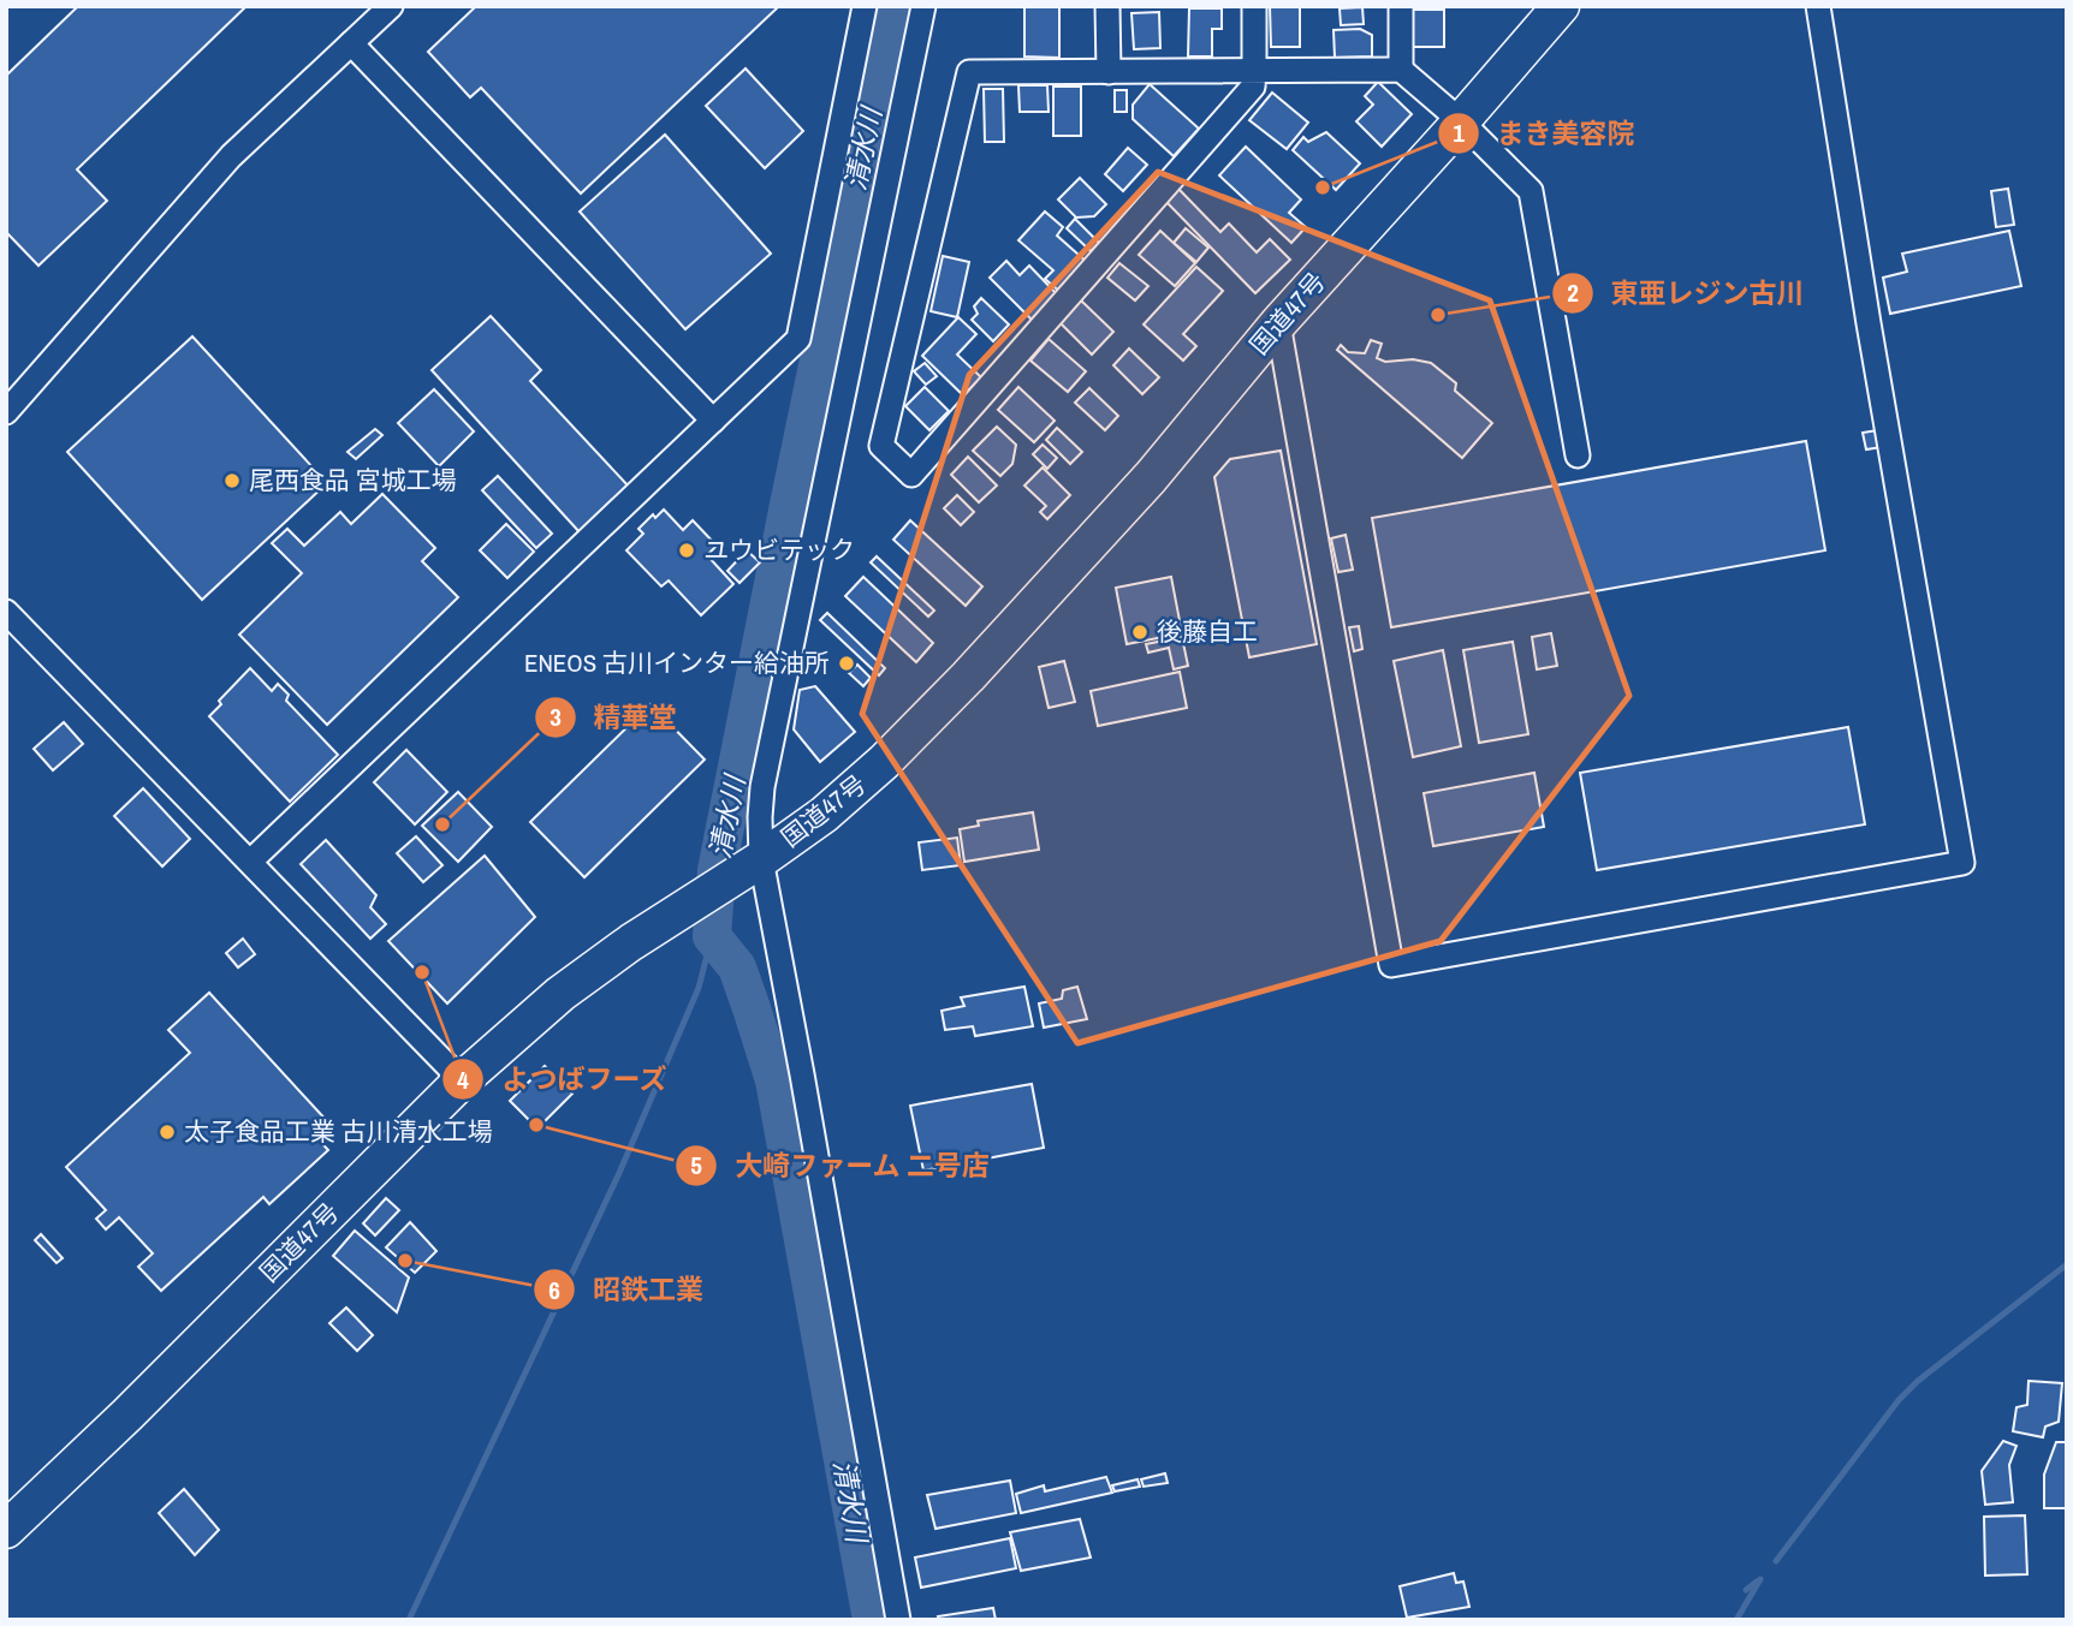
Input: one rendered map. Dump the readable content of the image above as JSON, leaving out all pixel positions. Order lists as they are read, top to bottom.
{
  "streets": {
    "highway": ["国道47号"]
  },
  "water": ["清水川"],
  "places": [
    "まき美容院",
    "東亜レジン古川",
    "尾西食品 宮城工場",
    "ユウビテック",
    "後藤自工",
    "ENEOS 古川インター給油所",
    "精華堂",
    "よつばフーズ",
    "大崎ファーム 二号店",
    "太子食品工業 古川清水工場",
    "昭鉄工業"
  ]
}
